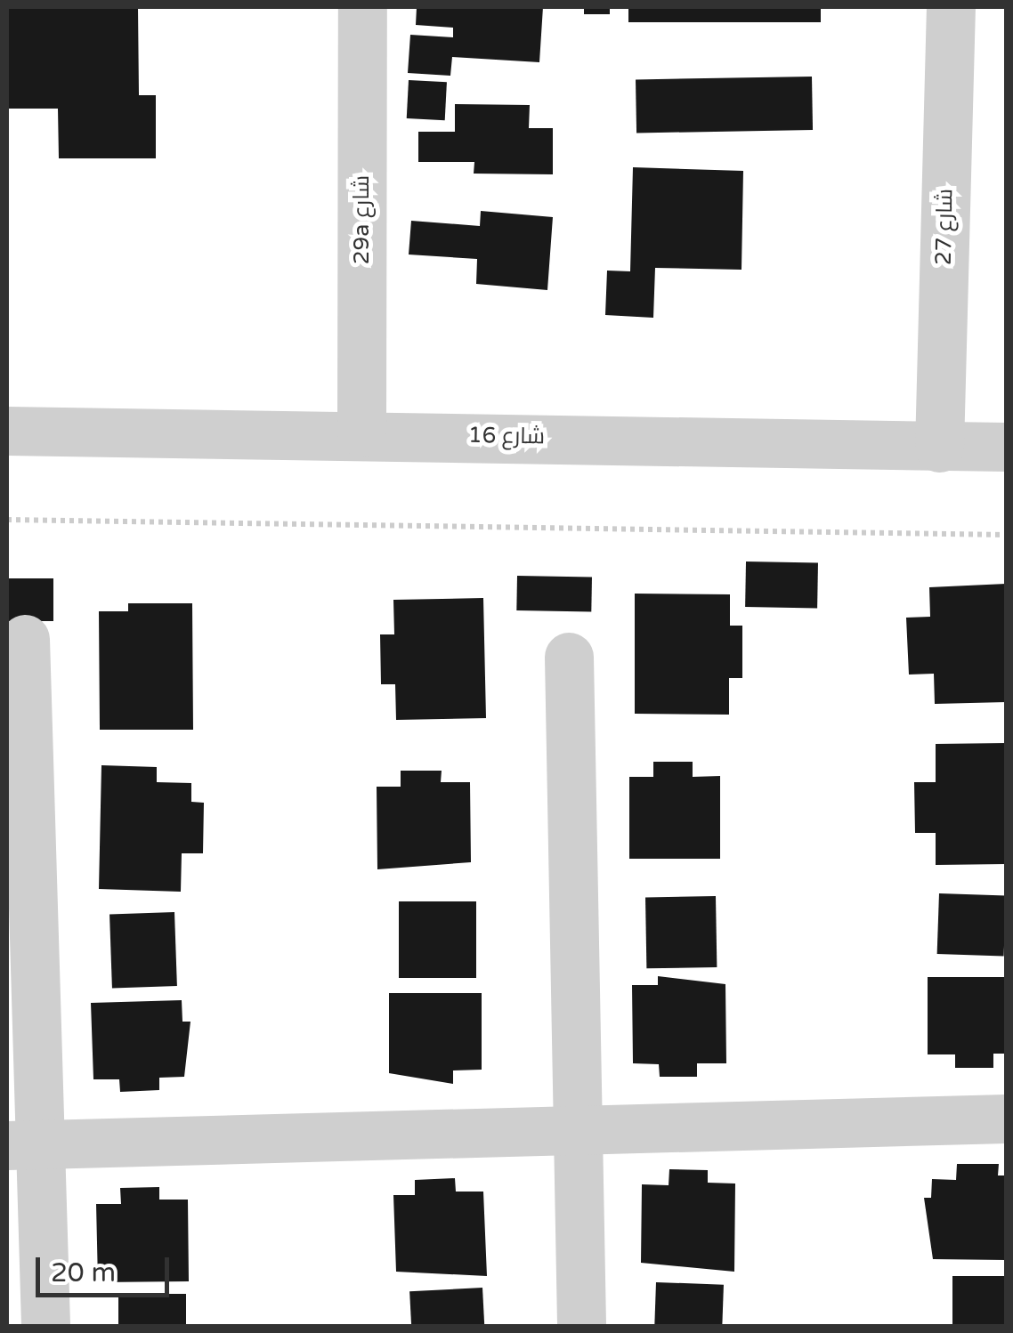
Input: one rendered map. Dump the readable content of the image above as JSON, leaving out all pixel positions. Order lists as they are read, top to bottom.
{
  "streets": {
    "street": ["29a شارع", "شارع 27", "شارع 16"]
  },
  "crossings": [
    ["29a شارع", "شارع 16"],
    ["شارع 27", "شارع 16"]
  ],
  "scale_bar": "20 m"
}
